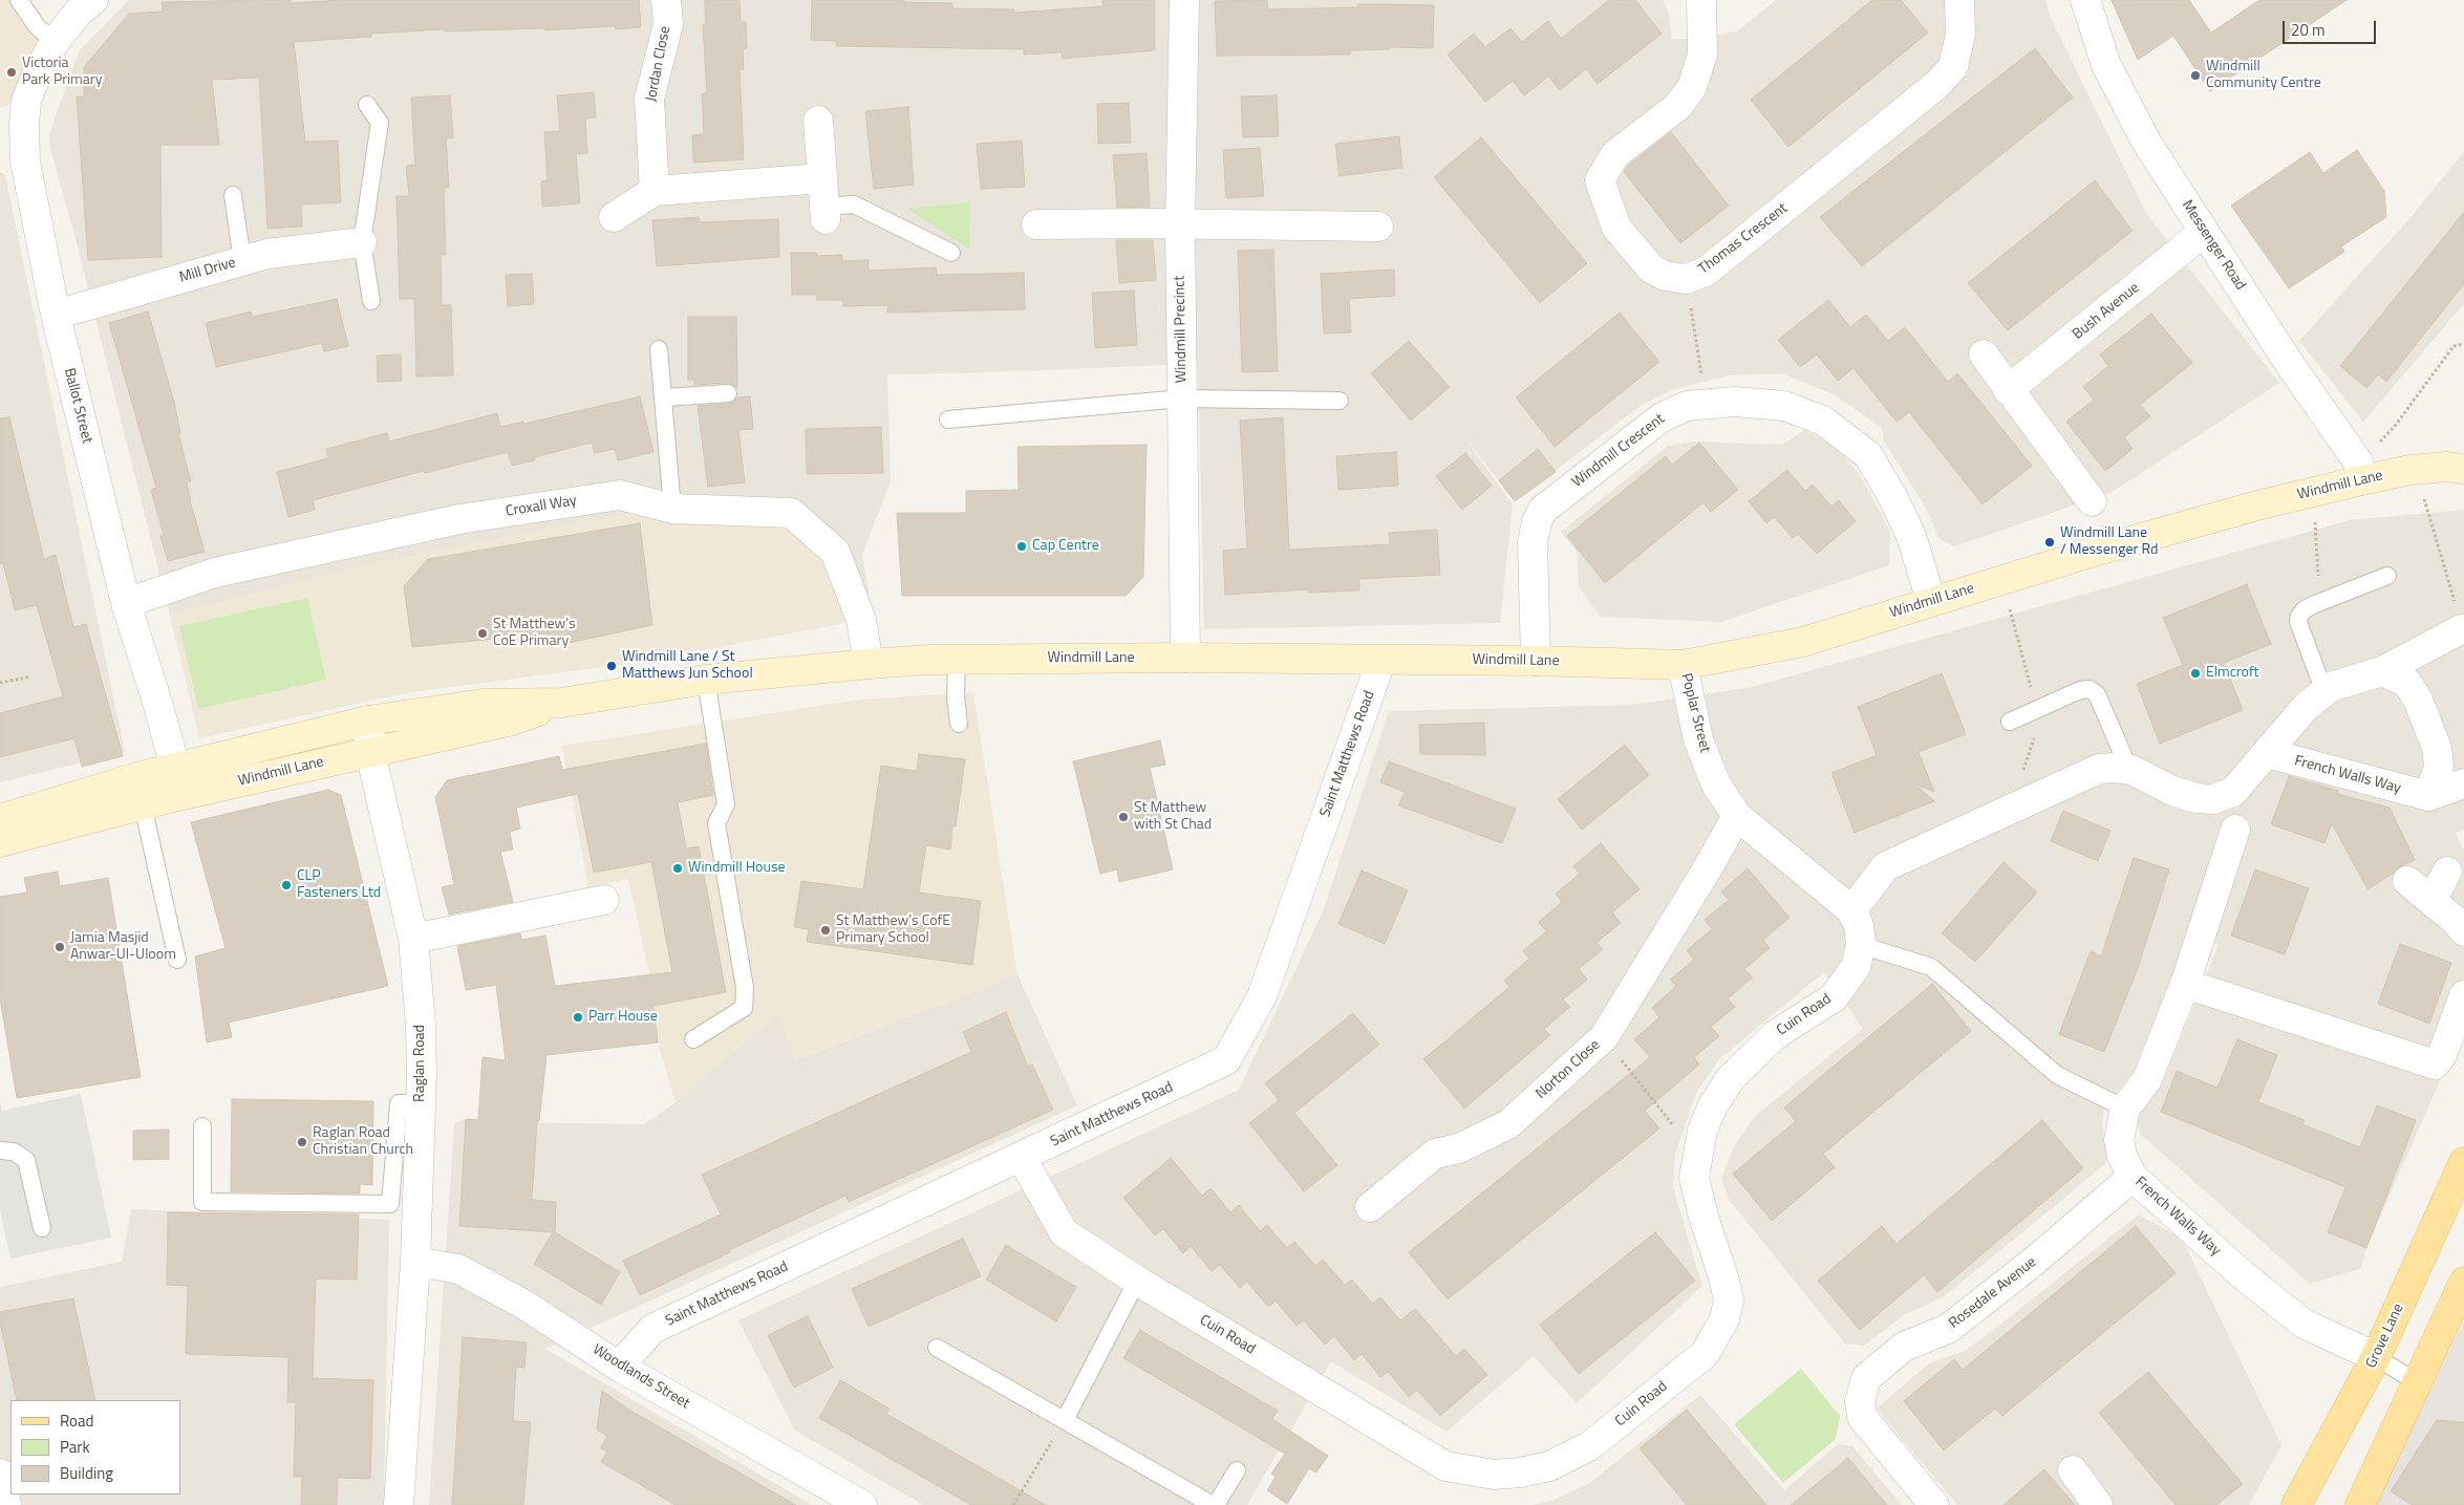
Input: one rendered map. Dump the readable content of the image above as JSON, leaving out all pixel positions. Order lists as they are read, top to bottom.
{
  "streets": {
    "main road": ["Windmill Lane", "Grove Lane"],
    "street": [
      "Jordan Close",
      "Thomas Crescent",
      "Messenger Road",
      "Mill Drive",
      "Bush Avenue",
      "Windmill Precinct",
      "Ballot Street",
      "Windmill Crescent",
      "Croxall Way",
      "Poplar Street",
      "Saint Matthews Road",
      "French Walls Way",
      "Cuin Road",
      "Raglan Road",
      "Norton Close",
      "Rosedale Avenue",
      "Woodlands Street"
    ]
  },
  "crossings": [
    ["Messenger Road", "Bush Avenue"],
    ["Messenger Road", "Windmill Lane"],
    ["Mill Drive", "Ballot Street"],
    ["Windmill Precinct", "Windmill Lane"],
    ["Ballot Street", "Windmill Lane"],
    ["Ballot Street", "Croxall Way"],
    ["Windmill Crescent", "Windmill Lane"],
    ["Windmill Lane", "Croxall Way"],
    ["Windmill Lane", "Poplar Street"],
    ["Windmill Lane", "Saint Matthews Road"],
    ["Windmill Lane", "Raglan Road"],
    ["Poplar Street", "Norton Close"],
    ["Saint Matthews Road", "Cuin Road"],
    ["Saint Matthews Road", "Woodlands Street"],
    ["French Walls Way", "Rosedale Avenue"],
    ["French Walls Way", "Grove Lane"],
    ["Raglan Road", "Woodlands Street"]
  ],
  "places": [
    "Victoria Park Primary",
    "Windmill Community Centre",
    "Windmill Lane / Messenger Rd",
    "Cap Centre",
    "St Matthew's CoE Primary",
    "Windmill Lane / St Matthews Jun School",
    "Elmcroft",
    "St Matthew with St Chad",
    "Windmill House",
    "CLP Fasteners Ltd",
    "St Matthew's CofE Primary School",
    "Jamia Masjid Anwar-Ul-Uloom",
    "Parr House",
    "Raglan Road Christian Church"
  ],
  "legend": ["Road", "Park", "Building"],
  "scale_bar": "20 m"
}
